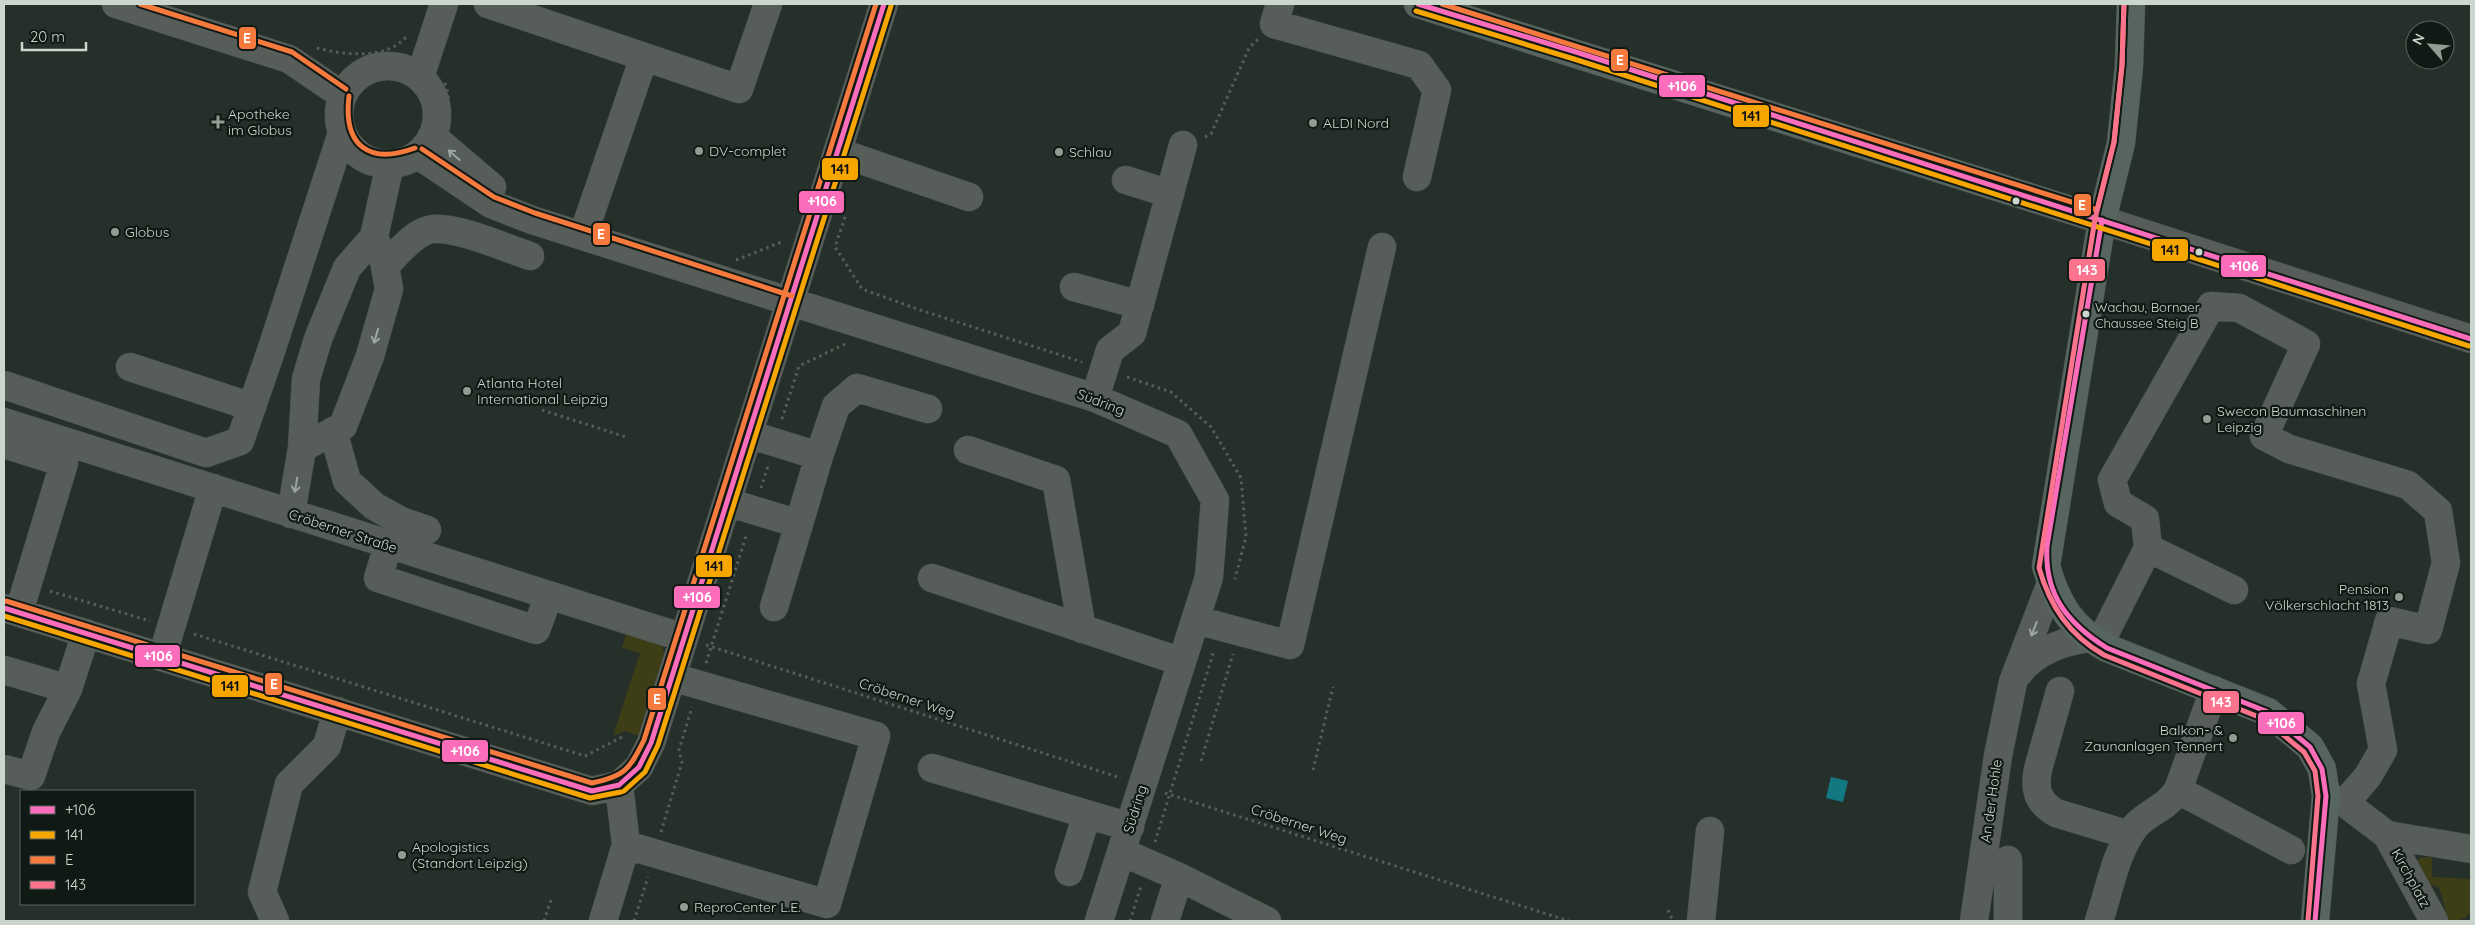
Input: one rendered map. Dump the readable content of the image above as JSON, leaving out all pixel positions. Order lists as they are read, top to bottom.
{
  "streets": {
    "street": [
      "Südring",
      "Cröberner Straße",
      "An der Hohle",
      "Kirchplatz"
    ],
    "path": ["Cröberner Weg"]
  },
  "crossings": [
    ["Cröberner Straße", "Cröberner Weg"]
  ],
  "places": {
    "health": ["Apotheke im Globus"],
    "other": [
      "ALDI Nord",
      "DV-complet",
      "Schlau",
      "Globus",
      "Wachau, Bornaer Chaussee Steig B",
      "Atlanta Hotel International Leipzig",
      "Swecon Baumaschinen Leipzig",
      "Pension Völkerschlacht 1813",
      "Balkon- & Zaunanlagen Tennert",
      "Apologistics (Standort Leipzig)",
      "ReproCenter L.E."
    ]
  },
  "lines": [
    "transit line +106",
    "transit line E",
    "transit line 143",
    "transit line 141"
  ],
  "legend": [
    "+106",
    "141",
    "E",
    "143"
  ],
  "scale_bar": "20 m",
  "north": "top left"
}
